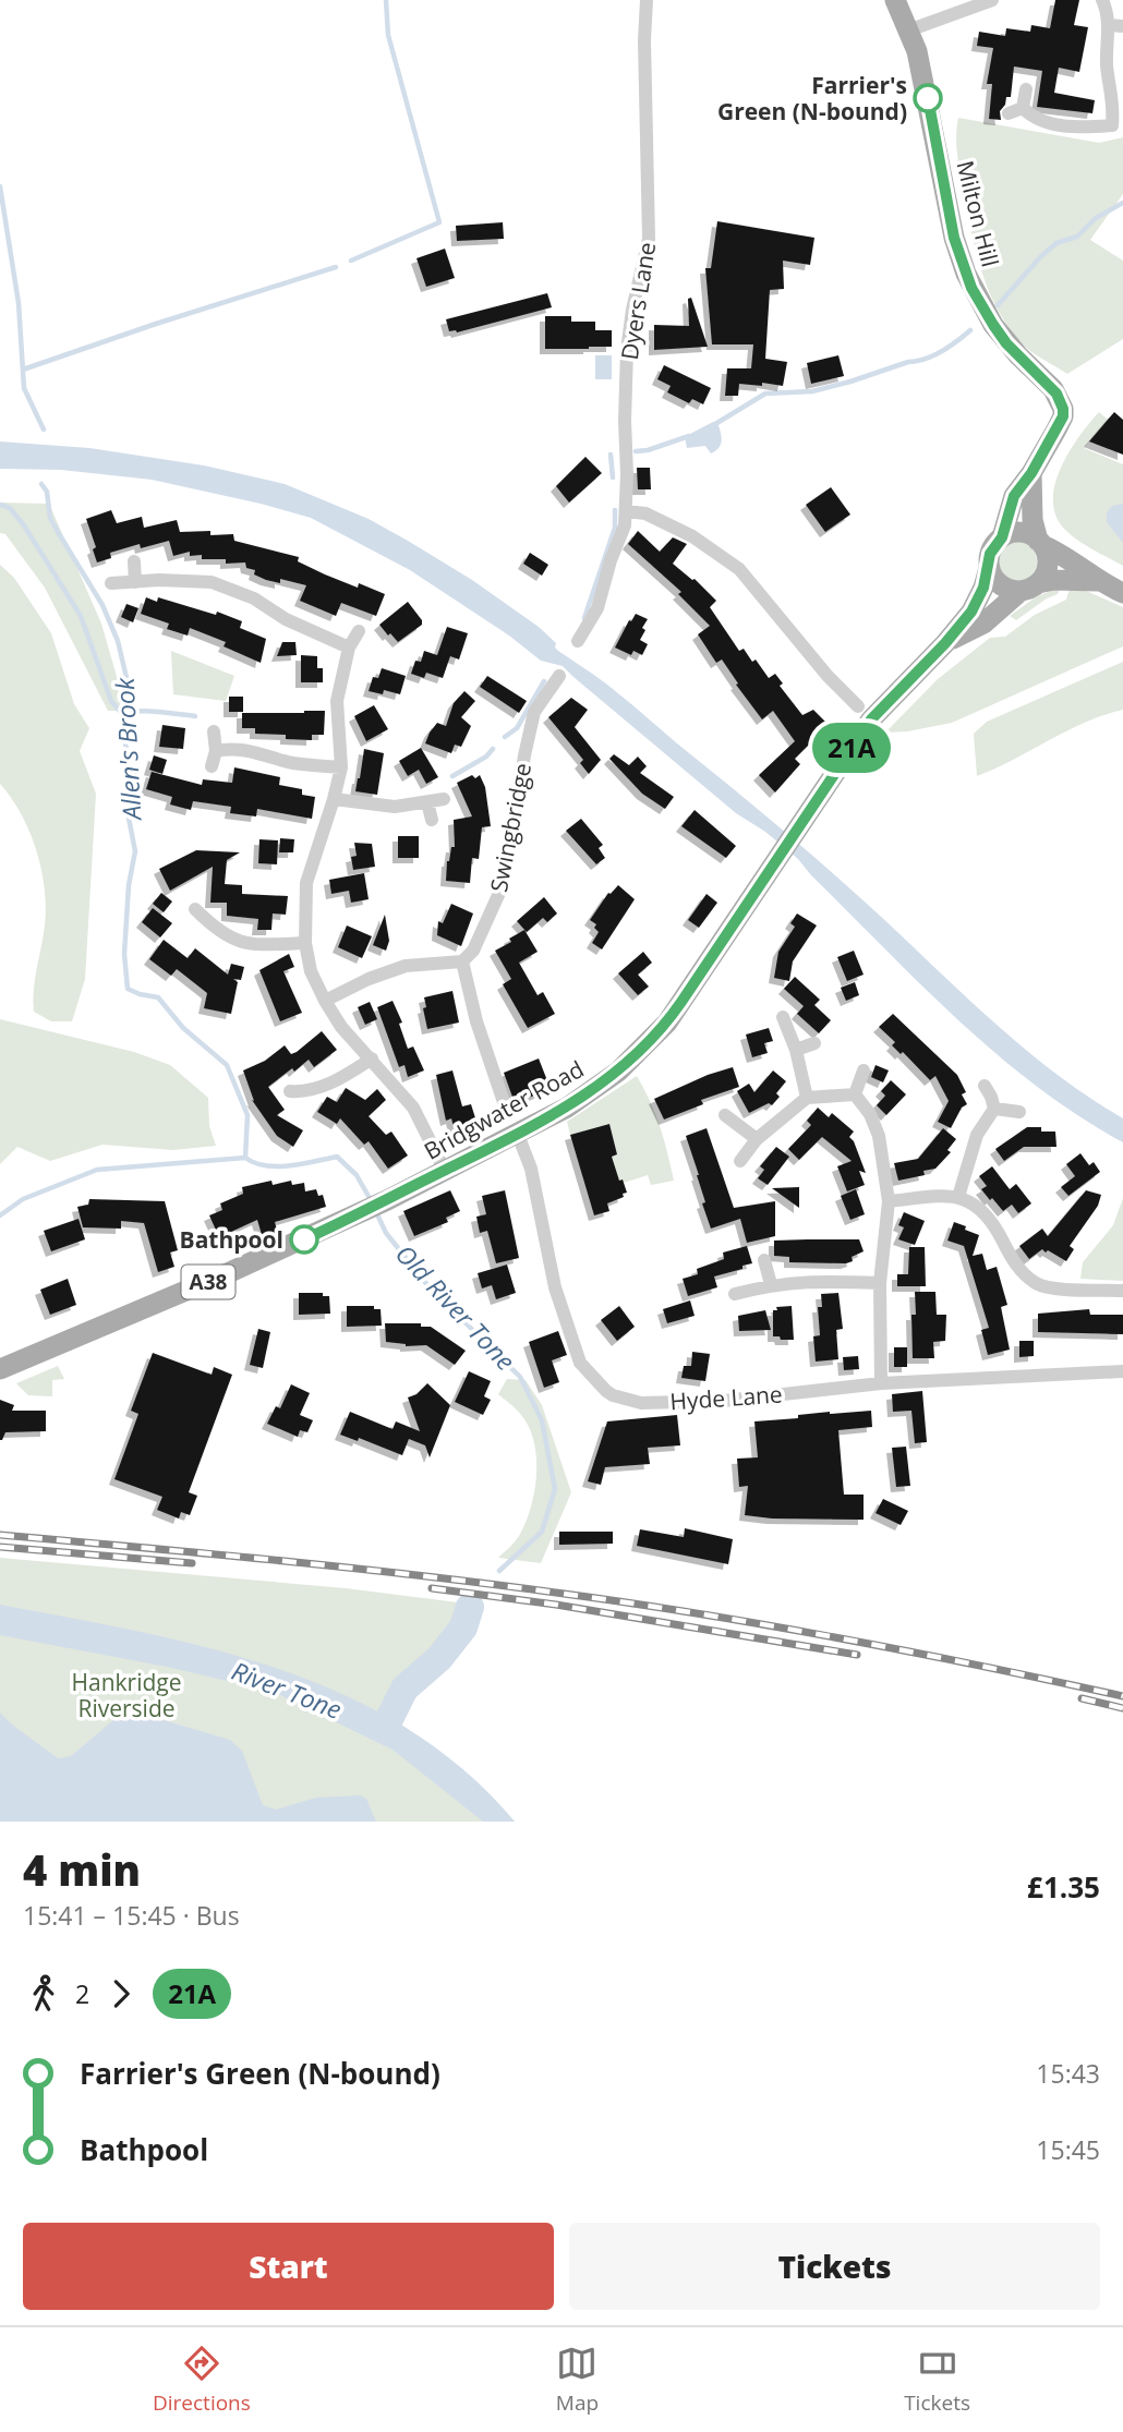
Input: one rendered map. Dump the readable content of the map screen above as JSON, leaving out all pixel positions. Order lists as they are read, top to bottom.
{
  "streets": {
    "main road": ["Milton Hill", "Bridgwater Road", "A38"],
    "street": ["Dyers Lane", "Swingbridge", "Hyde Lane"]
  },
  "crossings": [
    ["Bridgwater Road", "A38"],
    ["Bridgwater Road", "Hyde Lane"]
  ],
  "water": ["Allen's Brook", "Old River Tone", "River Tone"],
  "parks": ["Hankridge Riverside"],
  "places": ["Farrier's Green (N-bound)", "Bathpool"],
  "lines": ["bus line 21A"],
  "page": {
    "on_map": "21A",
    "heading": ["4 min", "15:41 – 15:45 · Bus", "£1.35"],
    "legs": ["2", "21A"],
    "list": [
      {
        "name": "Farrier's Green (N-bound)",
        "value": "15:43"
      },
      {
        "name": "Bathpool",
        "value": "15:45"
      }
    ],
    "buttons": ["Start", "Tickets"],
    "tabs": ["Directions", "Map", "Tickets"]
  }
}
